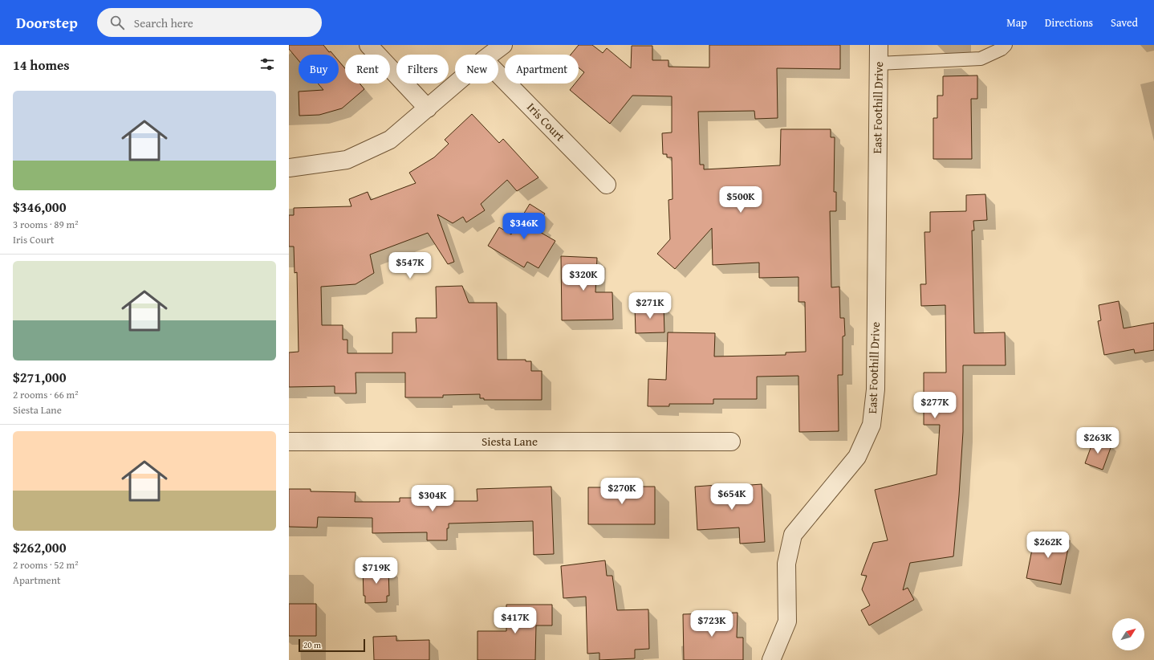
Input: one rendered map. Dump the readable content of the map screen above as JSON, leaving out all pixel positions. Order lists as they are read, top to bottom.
{
  "streets": {
    "street": ["East Foothill Drive", "Iris Court", "Siesta Lane"]
  },
  "scale_bar": "20 m",
  "north": "top right",
  "page": {
    "header": "Doorstep",
    "search": "Search here",
    "nav": ["Map", "Directions", "Saved"],
    "heading": "14 homes",
    "chip": [
      "Buy",
      "Rent",
      "Filters",
      "New",
      "Apartment"
    ],
    "list": [
      {
        "name": "$346,000",
        "note": "3 rooms · 89 m² · Iris Court"
      },
      {
        "name": "$271,000",
        "note": "2 rooms · 66 m² · Siesta Lane"
      },
      {
        "name": "$262,000",
        "note": "2 rooms · 52 m² · Apartment"
      }
    ],
    "price": [
      "$500K",
      "$346K",
      "$547K",
      "$320K",
      "$271K",
      "$277K",
      "$263K",
      "$270K",
      "$654K",
      "$304K",
      "$262K",
      "$719K",
      "$417K",
      "$723K"
    ],
    "scale": "20 m"
  }
}
